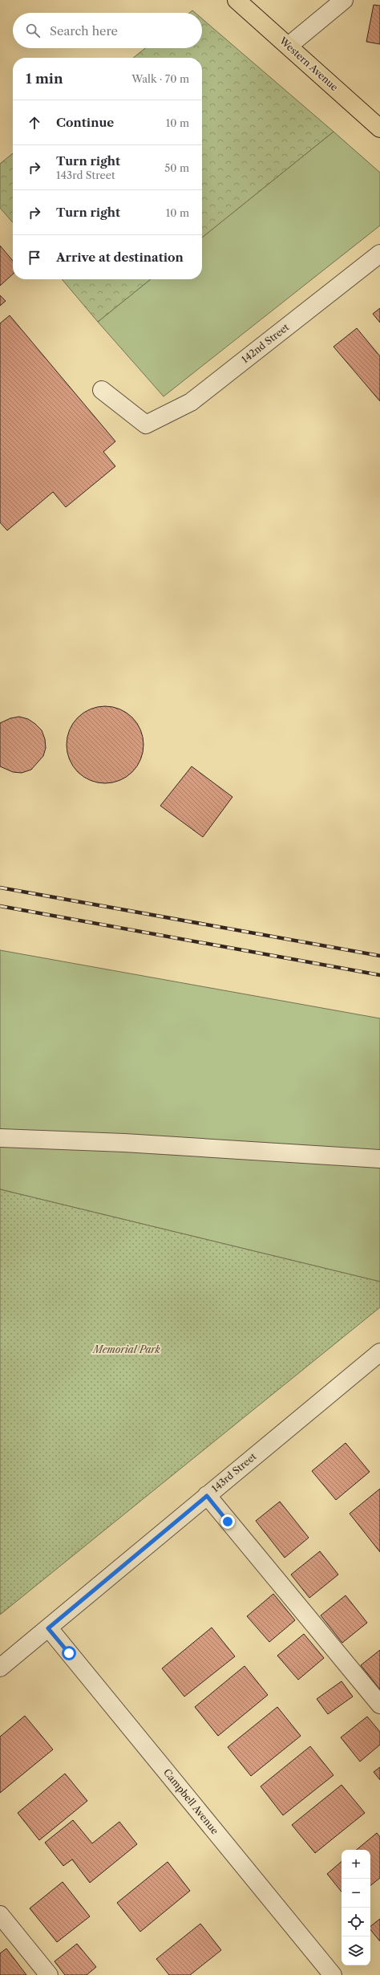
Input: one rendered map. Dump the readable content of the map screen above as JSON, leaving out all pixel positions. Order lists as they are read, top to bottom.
{
  "streets": {
    "main road": ["Western Avenue"],
    "street": ["142nd Street", "143rd Street", "Campbell Avenue"]
  },
  "crossings": [
    ["143rd Street", "Campbell Avenue"]
  ],
  "parks": ["Memorial Park"],
  "page": {
    "search": "Search here",
    "heading": ["1 min", "Walk · 70 m"],
    "list": [
      ["Continue", "10 m"],
      ["Turn right", "143rd Street", "50 m"],
      ["Turn right", "10 m"],
      "Arrive at destination"
    ],
    "map_buttons": ["+", "−"]
  }
}
